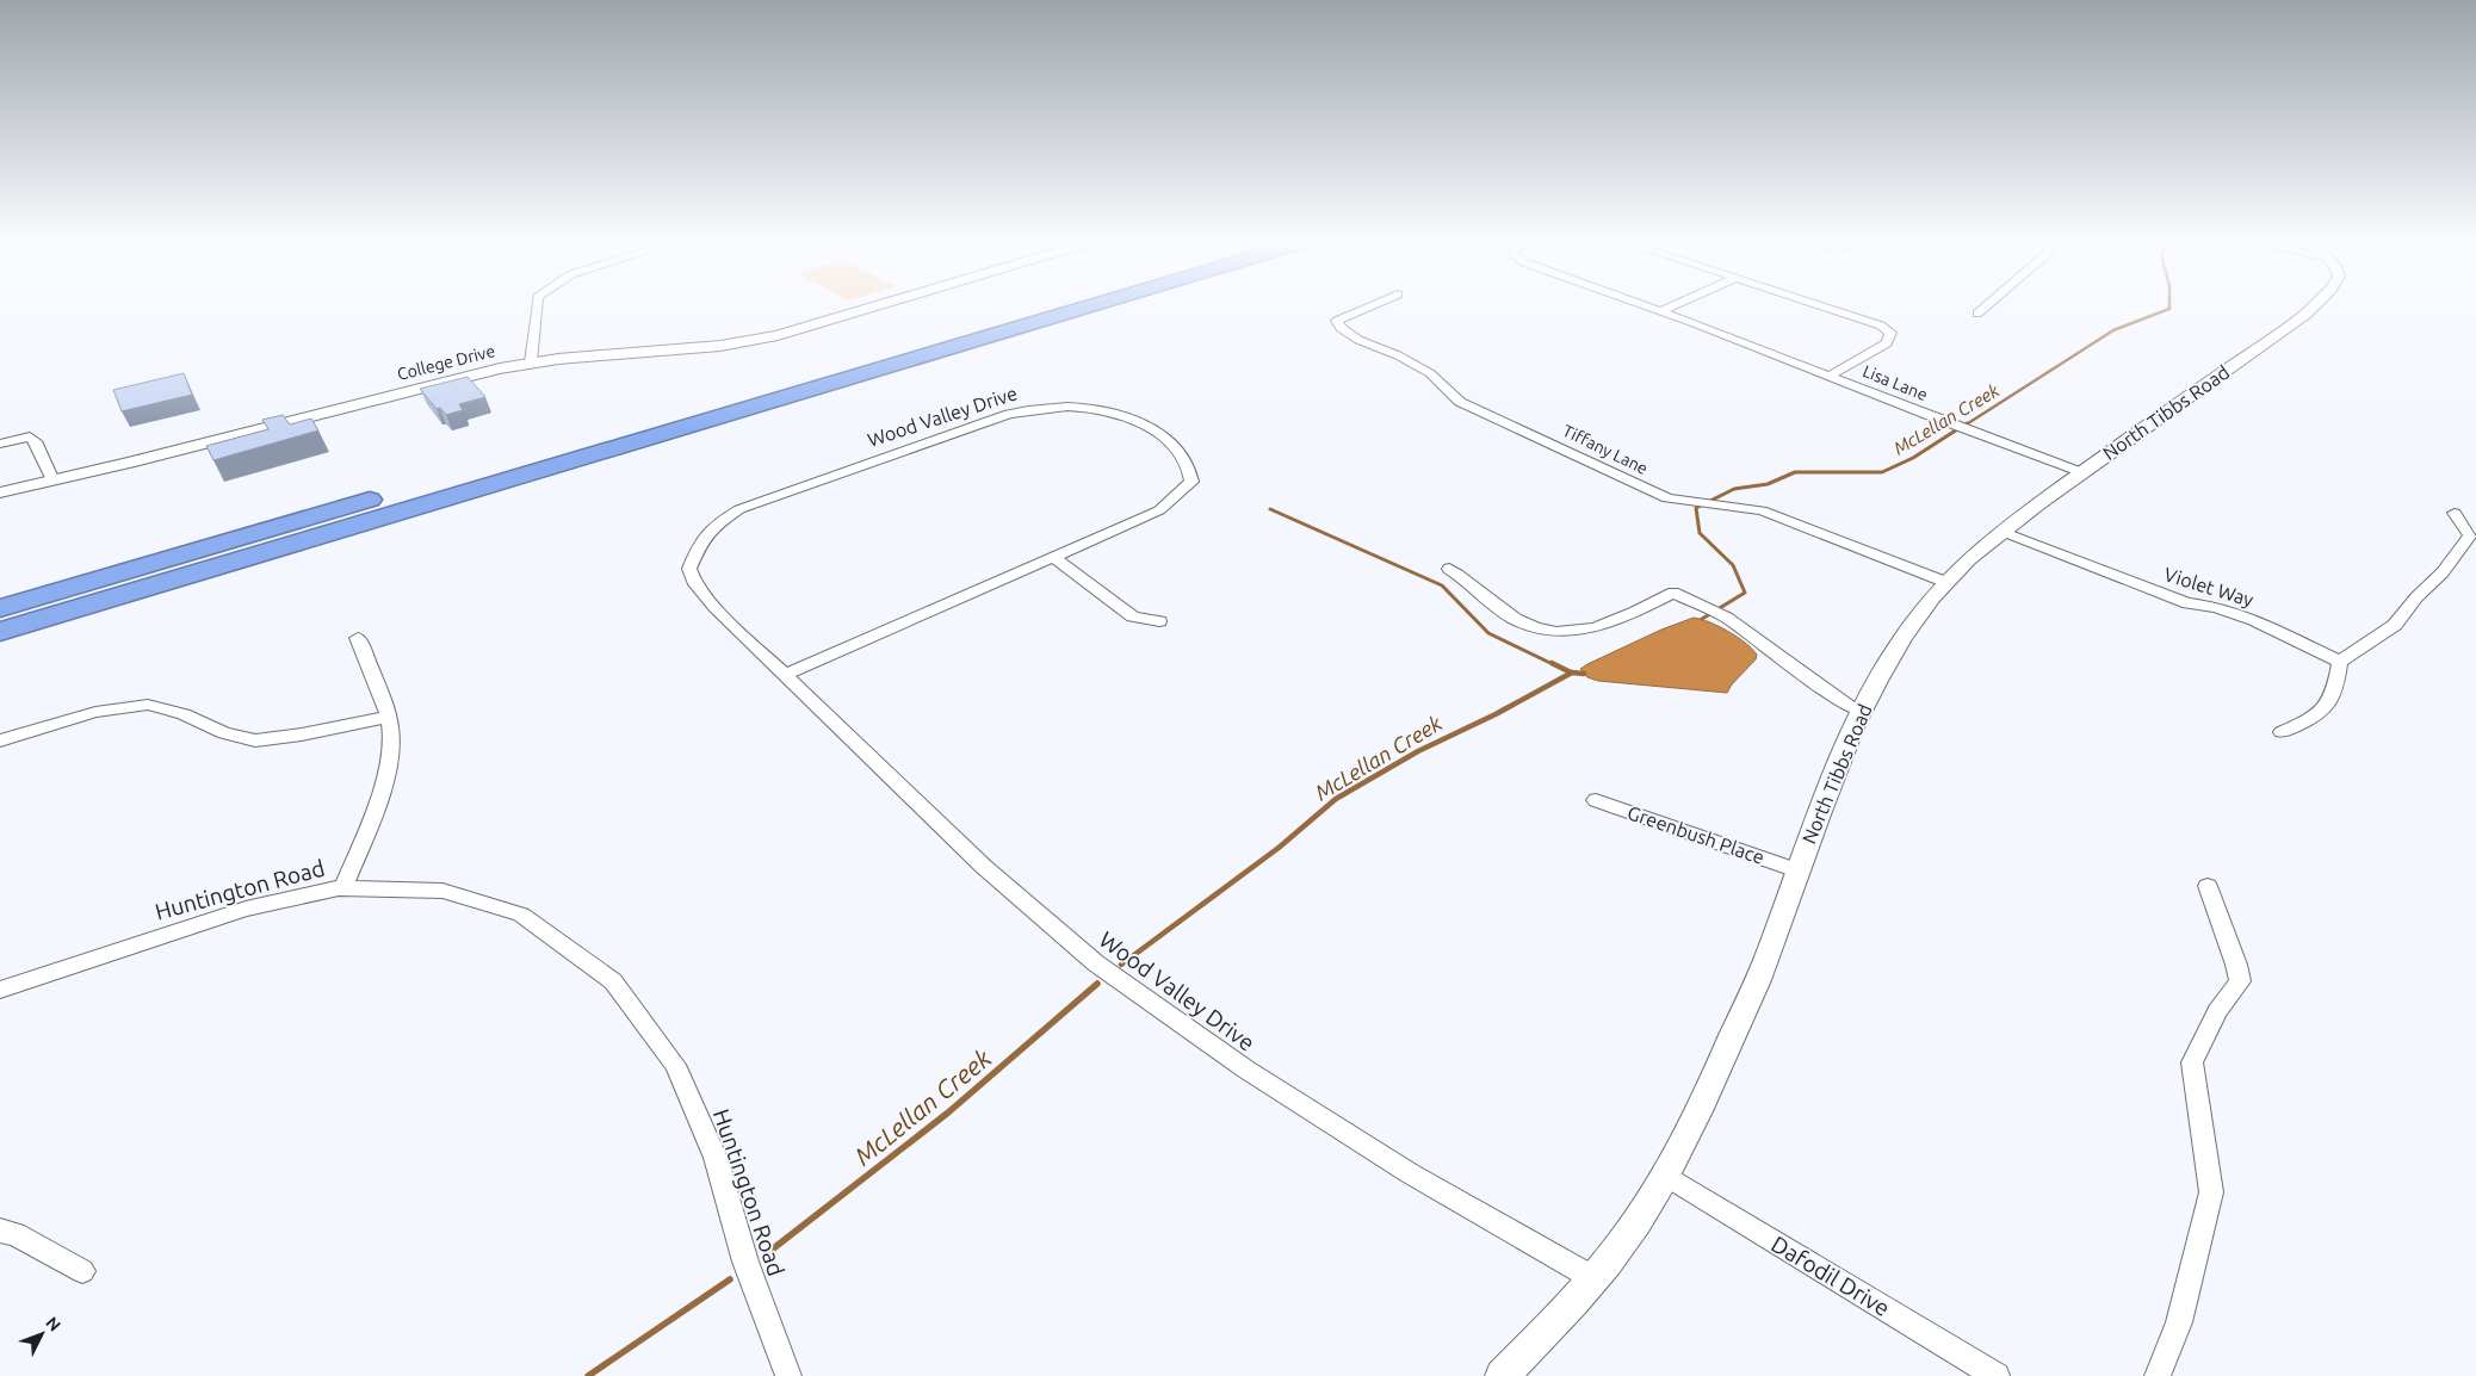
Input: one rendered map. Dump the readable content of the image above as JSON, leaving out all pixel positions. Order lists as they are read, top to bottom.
{
  "streets": {
    "street": [
      "College Drive",
      "Lisa Lane",
      "North Tibbs Road",
      "Wood Valley Drive",
      "Tiffany Lane",
      "Violet Way",
      "Greenbush Place",
      "Huntington Road",
      "Dafodil Drive"
    ]
  },
  "crossings": [
    ["Lisa Lane", "North Tibbs Road"],
    ["North Tibbs Road", "Wood Valley Drive"],
    ["North Tibbs Road", "Tiffany Lane"],
    ["North Tibbs Road", "Violet Way"],
    ["North Tibbs Road", "Greenbush Place"],
    ["North Tibbs Road", "Dafodil Drive"]
  ],
  "water": ["McLellan Creek"],
  "north": "top right"
}
